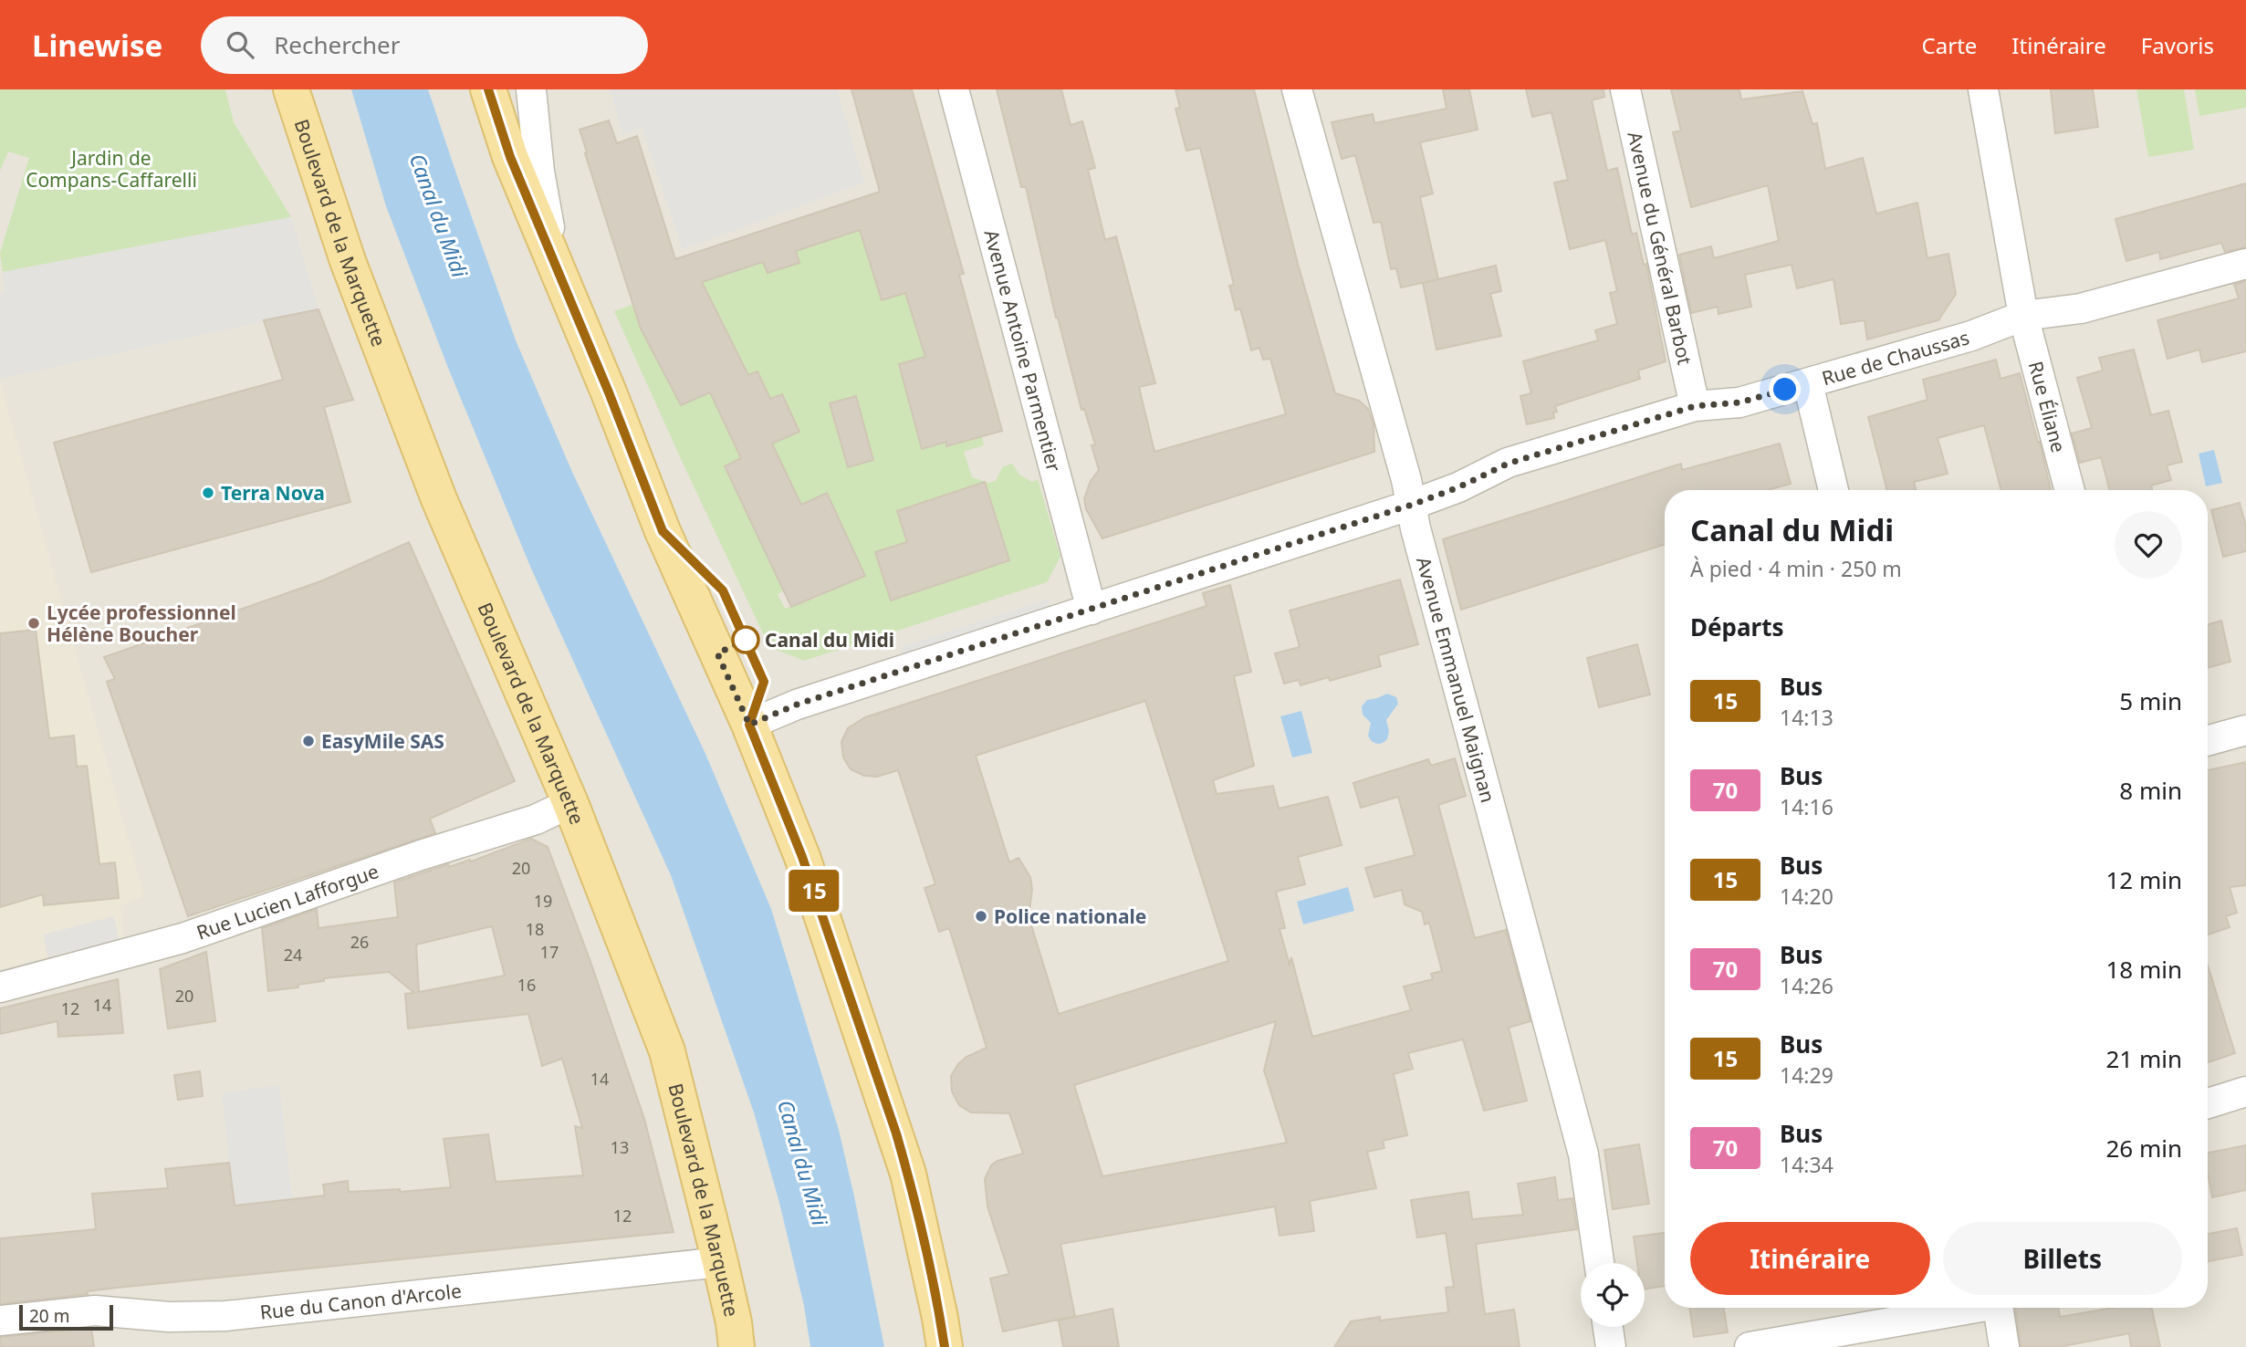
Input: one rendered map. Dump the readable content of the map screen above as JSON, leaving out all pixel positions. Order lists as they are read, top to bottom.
{
  "streets": {
    "main road": ["Boulevard de la Marquette"],
    "street": [
      "Avenue du Général Barbot",
      "Avenue Antoine Parmentier",
      "Rue de Chaussas",
      "Rue Éliane",
      "Avenue Emmanuel Maignan",
      "Rue Lucien Lafforgue",
      "Rue du Canon d'Arcole"
    ]
  },
  "crossings": [
    ["Boulevard de la Marquette", "Rue Lucien Lafforgue"],
    ["Boulevard de la Marquette", "Rue du Canon d'Arcole"],
    ["Avenue du Général Barbot", "Rue de Chaussas"],
    ["Avenue Antoine Parmentier", "Rue de Chaussas"],
    ["Rue de Chaussas", "Rue Éliane"],
    ["Rue de Chaussas", "Avenue Emmanuel Maignan"]
  ],
  "water": ["Canal du Midi"],
  "parks": ["Jardin de Compans-Caffarelli"],
  "places": [
    "Terra Nova",
    "Lycée professionnel Hélène Boucher",
    "Canal du Midi",
    "EasyMile SAS",
    "Police nationale"
  ],
  "lines": ["bus line 15"],
  "house_numbers": [
    "20",
    "19",
    "18",
    "26",
    "17",
    "24",
    "16",
    "20",
    "14",
    "12",
    "14",
    "13",
    "12"
  ],
  "scale_bar": "20 m",
  "page": {
    "header": "Linewise",
    "search": "Rechercher",
    "nav": ["Carte", "Itinéraire", "Favoris"],
    "on_map": "15",
    "heading": [
      ["Canal du Midi", "À pied · 4 min · 250 m"],
      "Départs"
    ],
    "list": [
      {
        "mark": "15",
        "name": "Bus",
        "note": "14:13",
        "value": "5 min"
      },
      {
        "mark": "70",
        "name": "Bus",
        "note": "14:16",
        "value": "8 min"
      },
      {
        "mark": "15",
        "name": "Bus",
        "note": "14:20",
        "value": "12 min"
      },
      {
        "mark": "70",
        "name": "Bus",
        "note": "14:26",
        "value": "18 min"
      },
      {
        "mark": "15",
        "name": "Bus",
        "note": "14:29",
        "value": "21 min"
      },
      {
        "mark": "70",
        "name": "Bus",
        "note": "14:34",
        "value": "26 min"
      }
    ],
    "buttons": ["Itinéraire", "Billets"],
    "scale": "20 m"
  }
}
